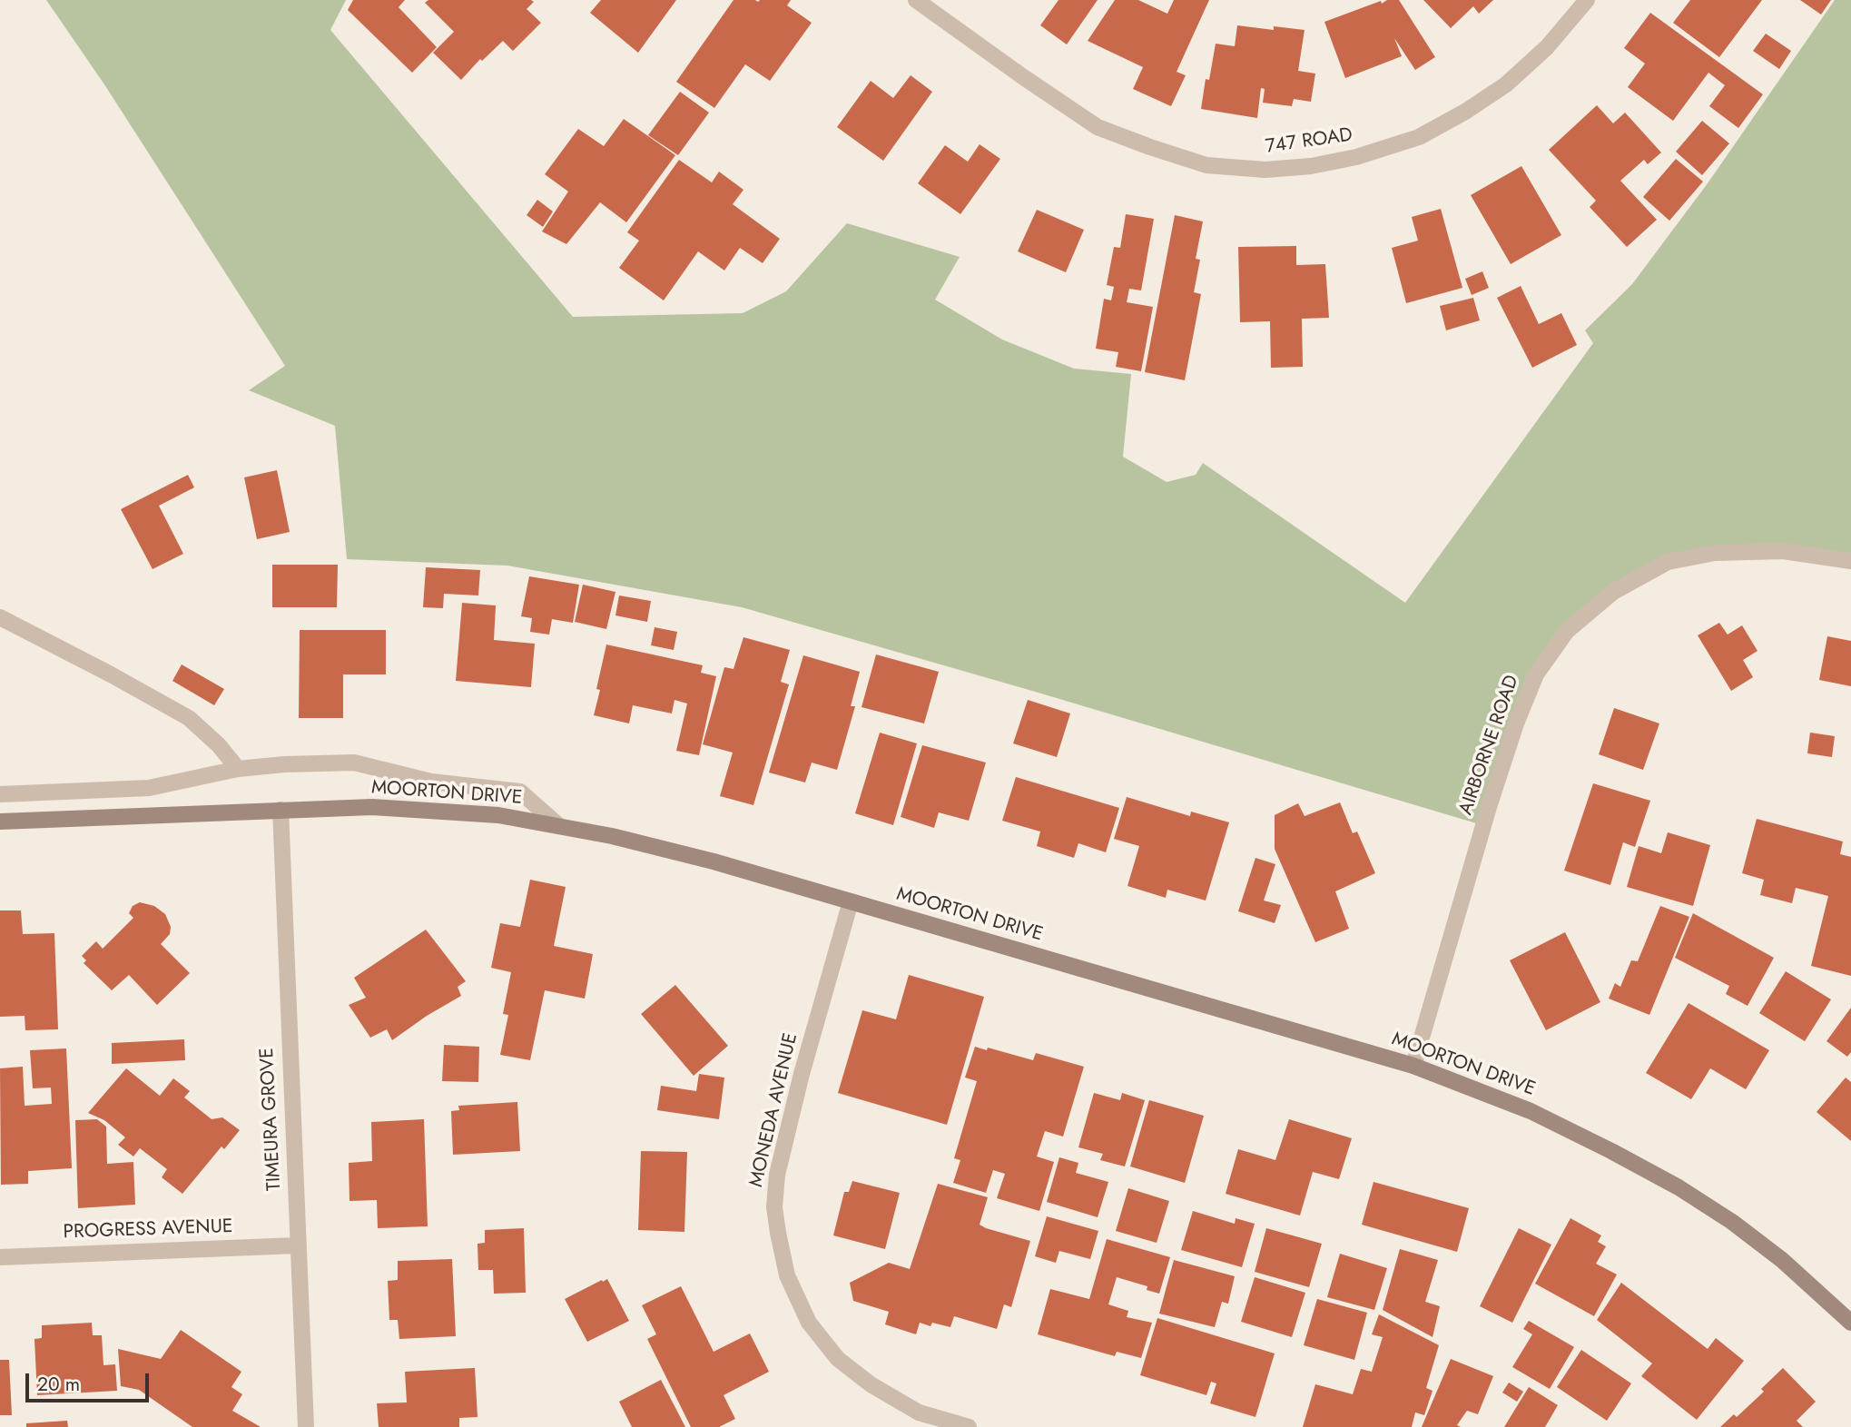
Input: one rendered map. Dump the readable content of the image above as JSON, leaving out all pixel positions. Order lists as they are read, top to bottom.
{
  "streets": {
    "street": [
      "747 ROAD",
      "AIRBORNE ROAD",
      "MOORTON DRIVE",
      "MONEDA AVENUE",
      "TIMEURA GROVE",
      "PROGRESS AVENUE"
    ]
  },
  "crossings": [
    ["AIRBORNE ROAD", "MOORTON DRIVE"],
    ["MOORTON DRIVE", "MONEDA AVENUE"],
    ["MOORTON DRIVE", "TIMEURA GROVE"],
    ["TIMEURA GROVE", "PROGRESS AVENUE"]
  ],
  "scale_bar": "20 m"
}
